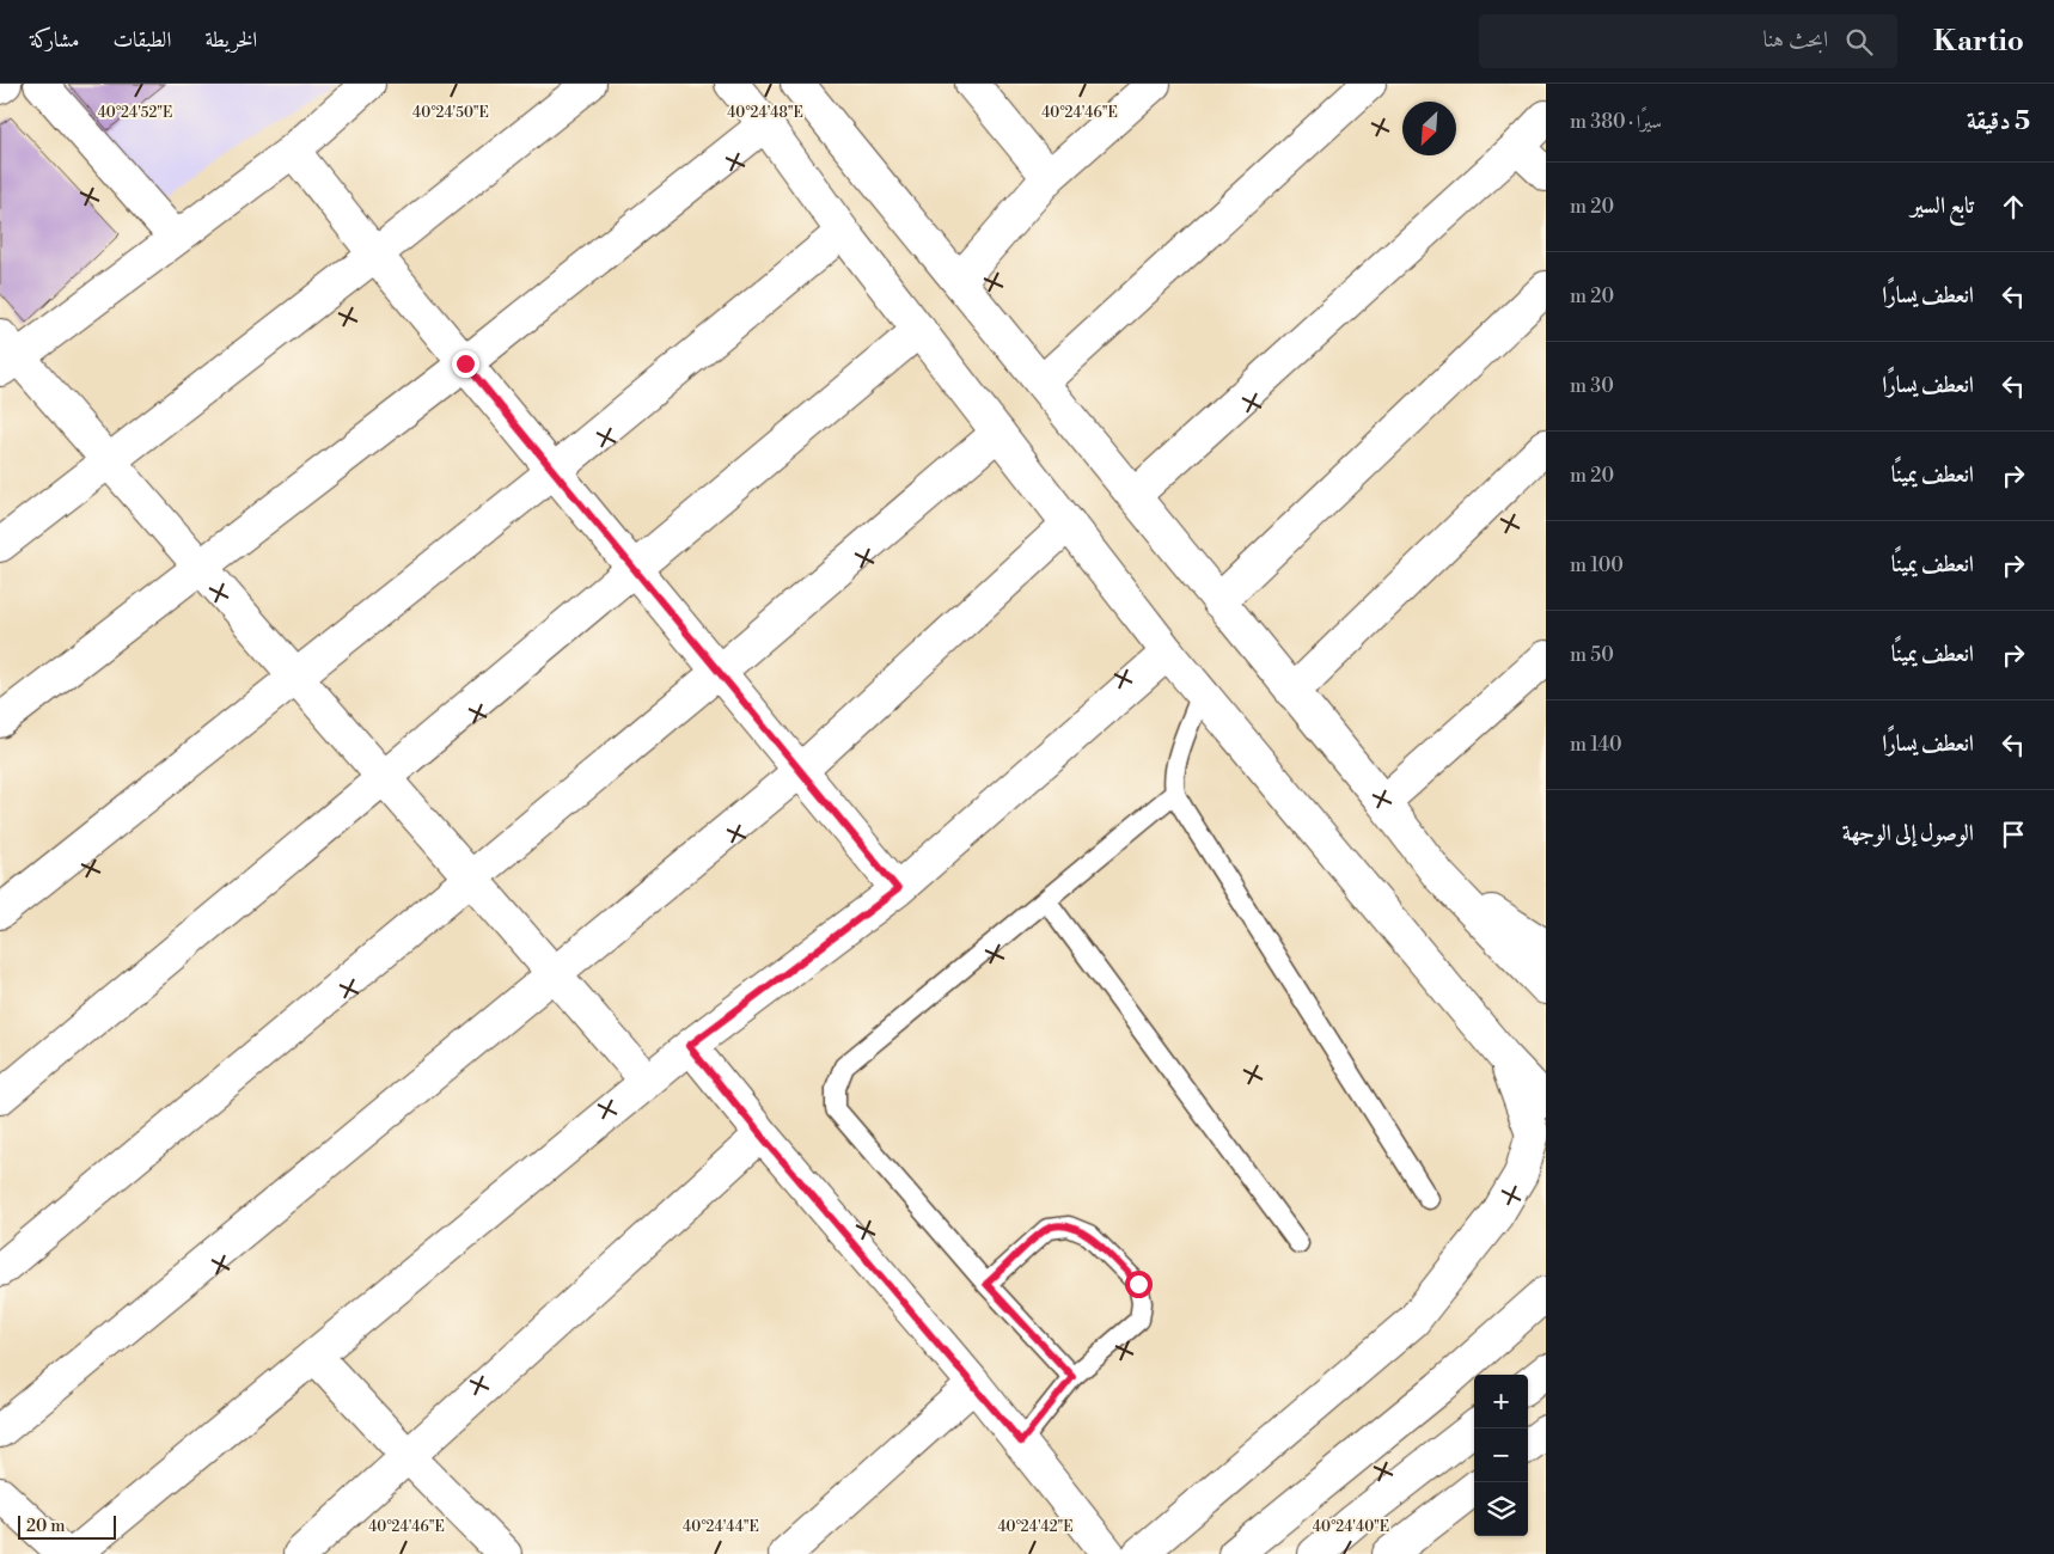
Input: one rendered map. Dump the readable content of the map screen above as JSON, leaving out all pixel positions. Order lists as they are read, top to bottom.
{
  "scale_bar": "20 m",
  "north": "bottom left",
  "page": {
    "header": "Kartio",
    "search": "ابحث هنا",
    "nav": ["الخريطة", "الطبقات", "مشاركة"],
    "heading": ["5 دقيقة", "سيرًا · 380 m"],
    "list": [
      ["تابع السير", "20 m"],
      ["انعطف يسارًا", "20 m"],
      ["انعطف يسارًا", "30 m"],
      ["انعطف يمينًا", "20 m"],
      ["انعطف يمينًا", "100 m"],
      ["انعطف يمينًا", "50 m"],
      ["انعطف يسارًا", "140 m"],
      "الوصول إلى الوجهة"
    ],
    "map_buttons": ["+", "−"],
    "scale": "20 m"
  },
  "coordinates": [
    "40°24'52\"E",
    "40°24'50\"E",
    "40°24'48\"E",
    "40°24'46\"E",
    "40°24'42\"E",
    "40°24'40\"E",
    "40°24'44\"E"
  ]
}
